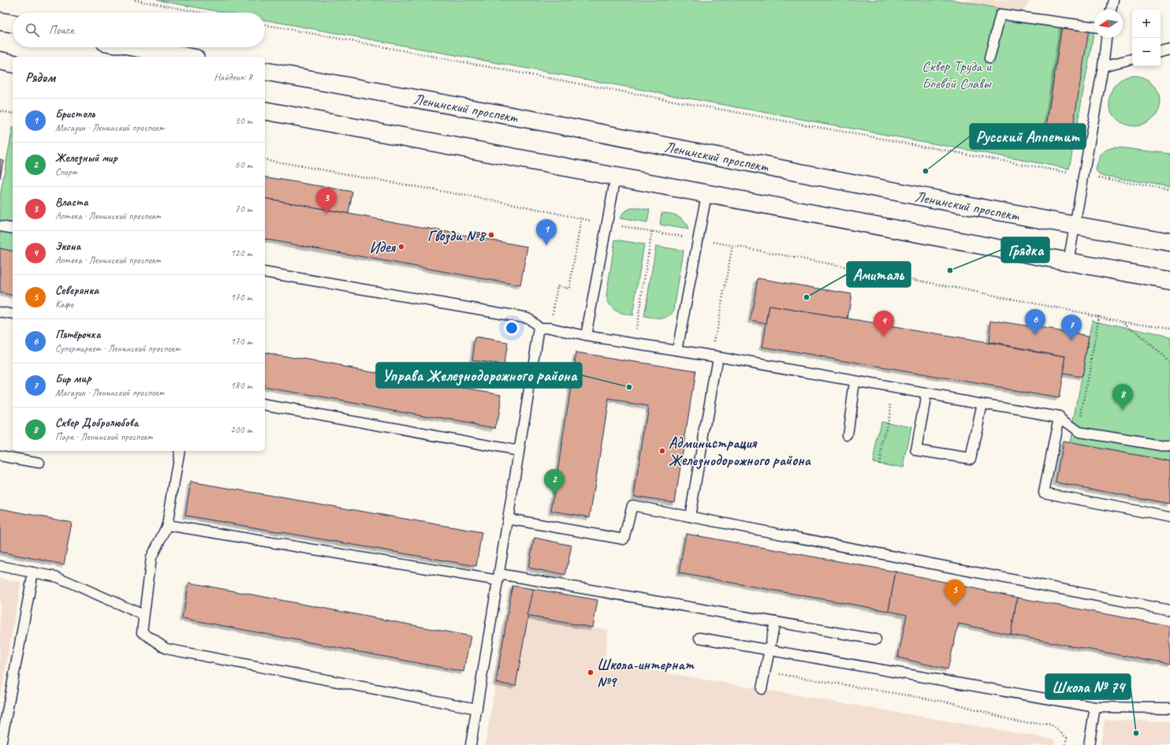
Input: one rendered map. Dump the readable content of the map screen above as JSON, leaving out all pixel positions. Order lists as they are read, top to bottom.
{
  "streets": {
    "main road": ["Ленинский проспект"]
  },
  "parks": ["Сквер Труда и Боевой Славы"],
  "places": [
    "Русский Аппетит",
    "Гвозди №8",
    "Идея",
    "Грядка",
    "Амиталь",
    "Управа Железнодорожного района",
    "Администрация Железнодорожного района",
    "Школа-интернат №9",
    "Школа № 74"
  ],
  "north": "left",
  "page": {
    "map_buttons": ["+", "−"],
    "search": "Поиск",
    "heading": ["Рядом", "Найдено: 8"],
    "list": [
      {
        "mark": "1",
        "name": "Бристоль",
        "note": "Магазин · Ленинский проспект",
        "value": "30 m"
      },
      {
        "mark": "2",
        "name": "Железный мир",
        "note": "Спорт",
        "value": "60 m"
      },
      {
        "mark": "3",
        "name": "Власта",
        "note": "Аптека · Ленинский проспект",
        "value": "70 m"
      },
      {
        "mark": "4",
        "name": "Экона",
        "note": "Аптека · Ленинский проспект",
        "value": "120 m"
      },
      {
        "mark": "5",
        "name": "Северянка",
        "note": "Кафе",
        "value": "170 m"
      },
      {
        "mark": "6",
        "name": "Пятёрочка",
        "note": "Супермаркет · Ленинский проспект",
        "value": "170 m"
      },
      {
        "mark": "7",
        "name": "Бир мир",
        "note": "Магазин · Ленинский проспект",
        "value": "180 m"
      },
      {
        "mark": "8",
        "name": "Сквер Добролюбова",
        "note": "Парк · Ленинский проспект",
        "value": "200 m"
      }
    ],
    "pins": [
      "3",
      "1",
      "6",
      "4",
      "7",
      "8",
      "2",
      "5"
    ]
  }
}
